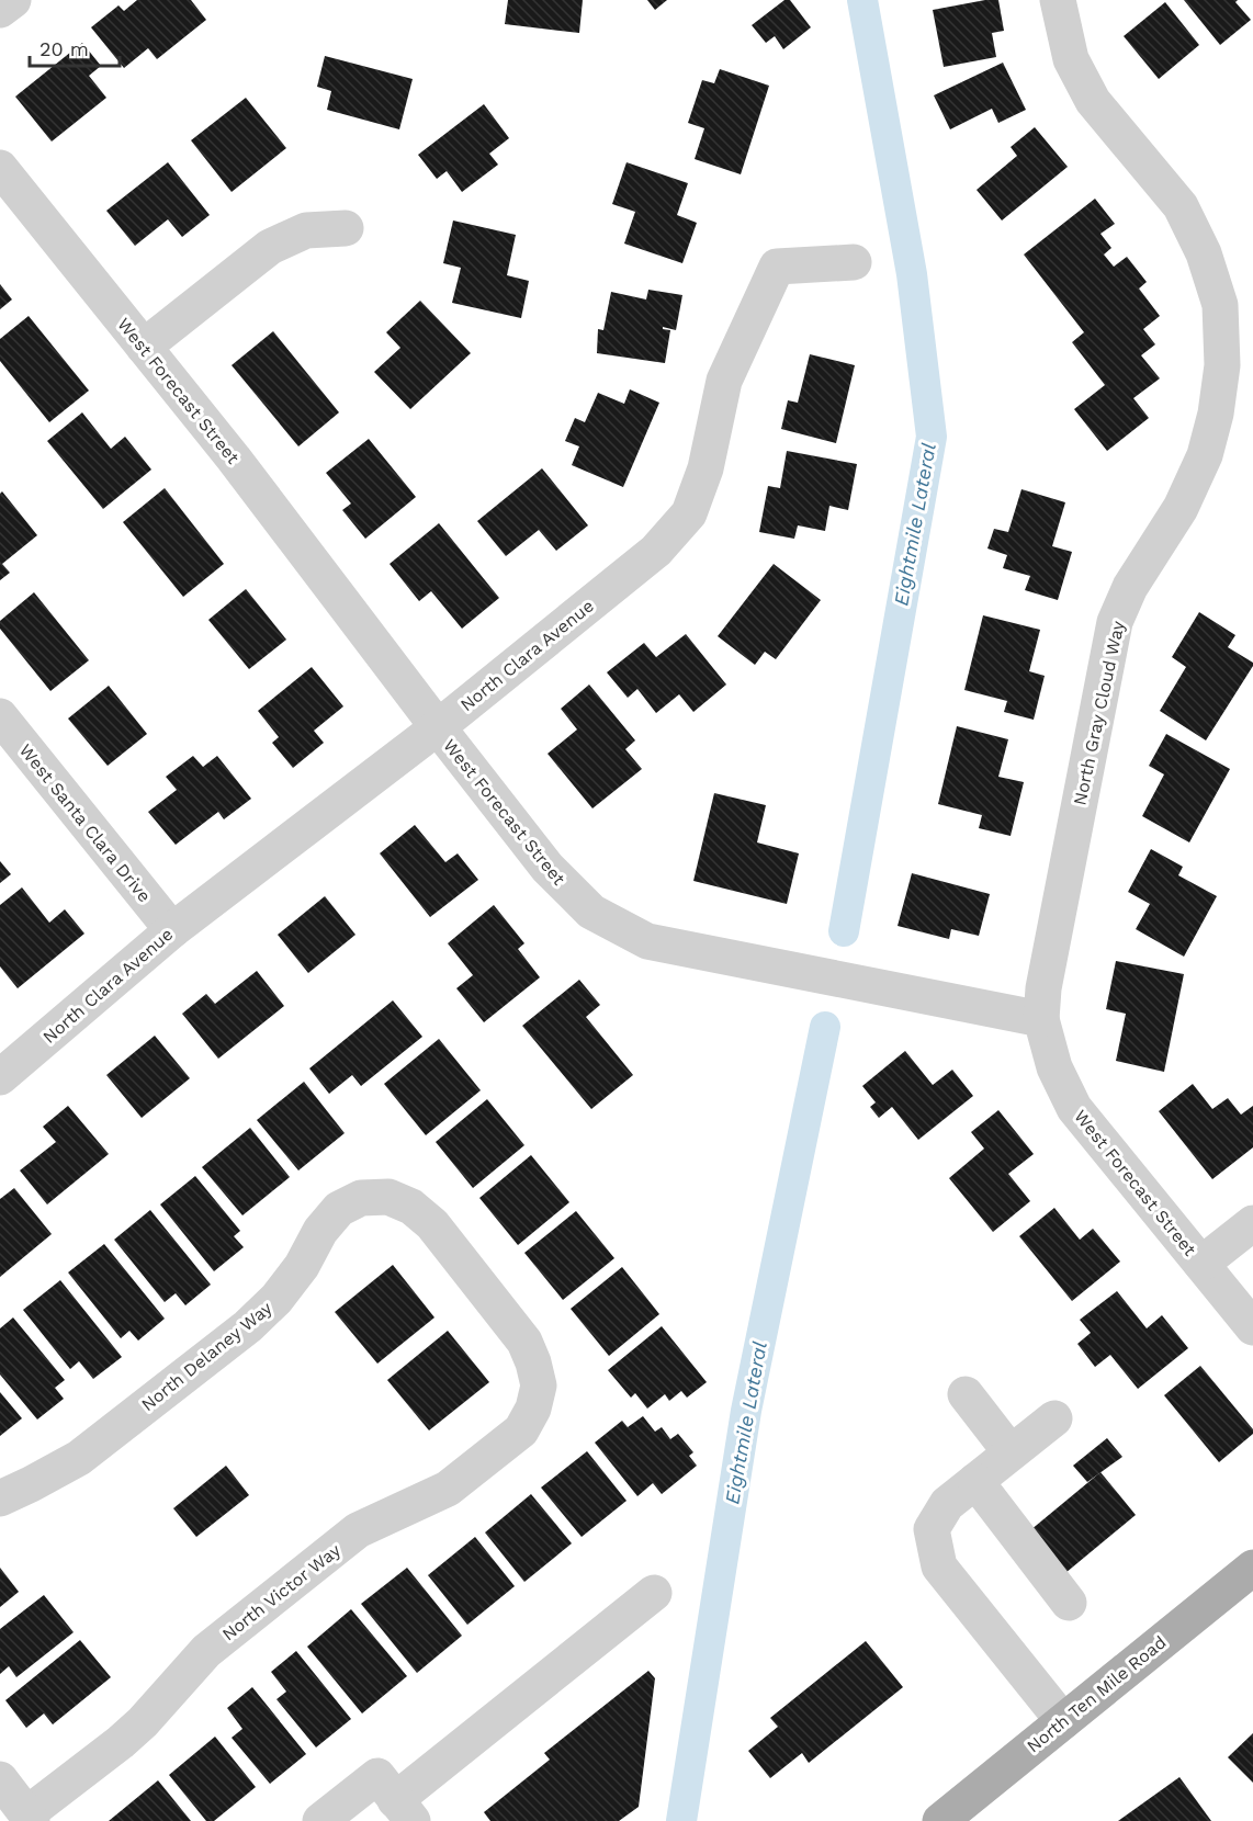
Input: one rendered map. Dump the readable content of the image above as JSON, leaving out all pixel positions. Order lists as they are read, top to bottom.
{
  "streets": {
    "main road": ["North Ten Mile Road"],
    "street": [
      "West Forecast Street",
      "North Clara Avenue",
      "North Gray Cloud Way",
      "West Santa Clara Drive",
      "North Delaney Way",
      "North Victor Way"
    ]
  },
  "crossings": [
    ["West Forecast Street", "North Clara Avenue"],
    ["West Forecast Street", "North Gray Cloud Way"],
    ["North Clara Avenue", "West Santa Clara Drive"],
    ["North Delaney Way", "North Victor Way"]
  ],
  "water": ["Eightmile Lateral"],
  "scale_bar": "20 m"
}
